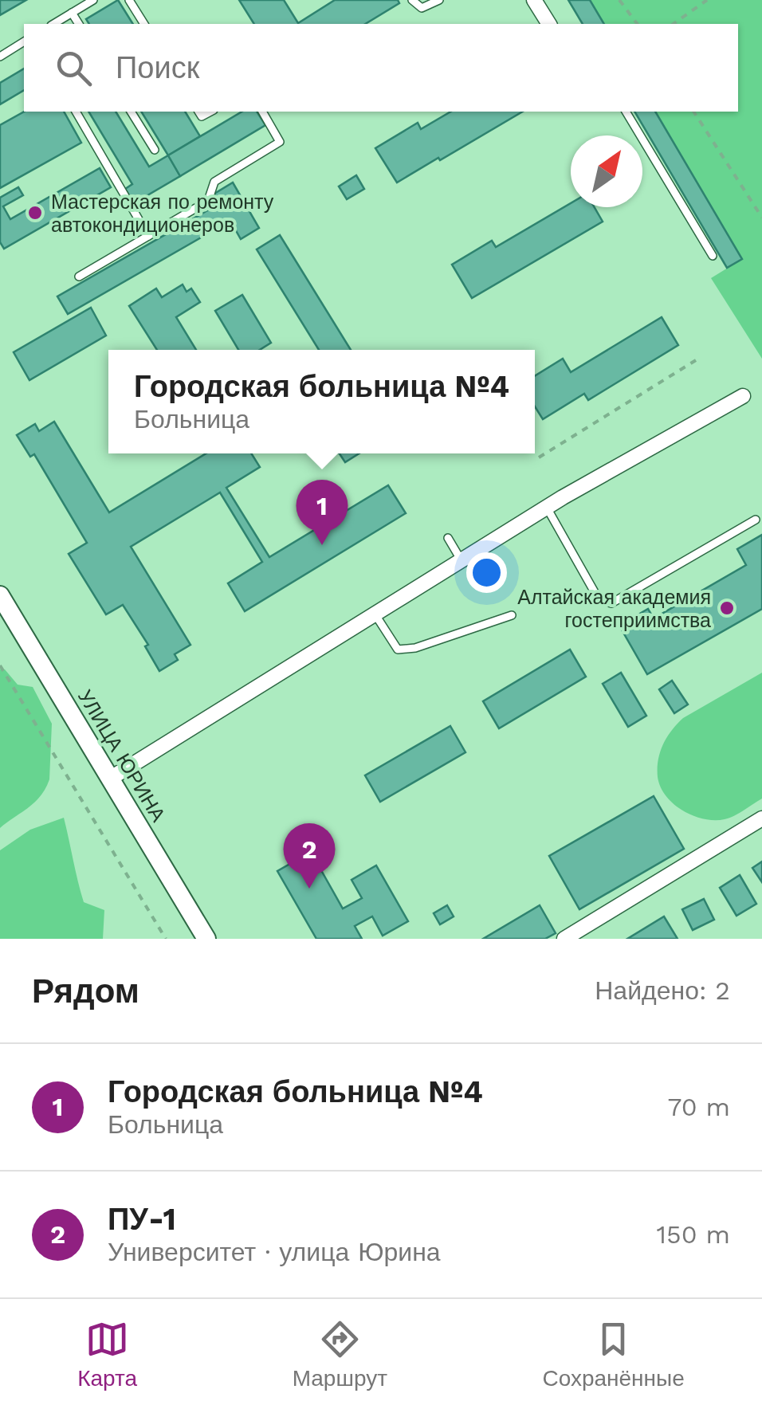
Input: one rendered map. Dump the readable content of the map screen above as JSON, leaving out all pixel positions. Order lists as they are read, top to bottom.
{
  "streets": {
    "main road": ["УЛИЦА ЮРИНА"]
  },
  "places": ["Мастерская по ремонту автокондиционеров", "Алтайская академия гостеприимства"],
  "north": "top right",
  "page": {
    "search": "Поиск",
    "popup": ["Городская больница №4", "Больница"],
    "pins": ["1", "2"],
    "heading": ["Рядом", "Найдено: 2"],
    "list": [
      {
        "mark": "1",
        "name": "Городская больница №4",
        "note": "Больница",
        "value": "70 m"
      },
      {
        "mark": "2",
        "name": "ПУ-1",
        "note": "Университет · улица Юрина",
        "value": "150 m"
      }
    ],
    "nav": ["Карта", "Маршрут", "Сохранённые"]
  }
}
